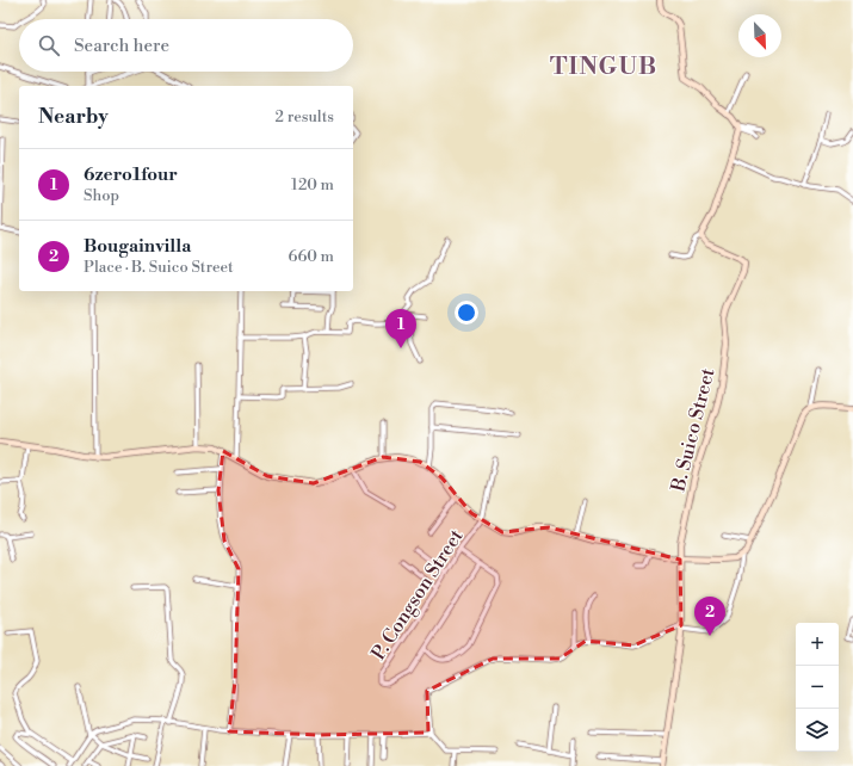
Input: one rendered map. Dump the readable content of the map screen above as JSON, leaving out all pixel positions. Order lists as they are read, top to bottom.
{
  "streets": {
    "street": ["B. Suico Street", "P. Congson Street"]
  },
  "districts": ["TINGUB"],
  "north": "bottom right",
  "page": {
    "search": "Search here",
    "heading": ["Nearby", "2 results"],
    "list": [
      {
        "mark": "1",
        "name": "6zero1four",
        "note": "Shop",
        "value": "120 m"
      },
      {
        "mark": "2",
        "name": "Bougainvilla",
        "note": "Place · B. Suico Street",
        "value": "660 m"
      }
    ],
    "pins": ["1", "2"],
    "map_buttons": ["+", "−"]
  }
}
